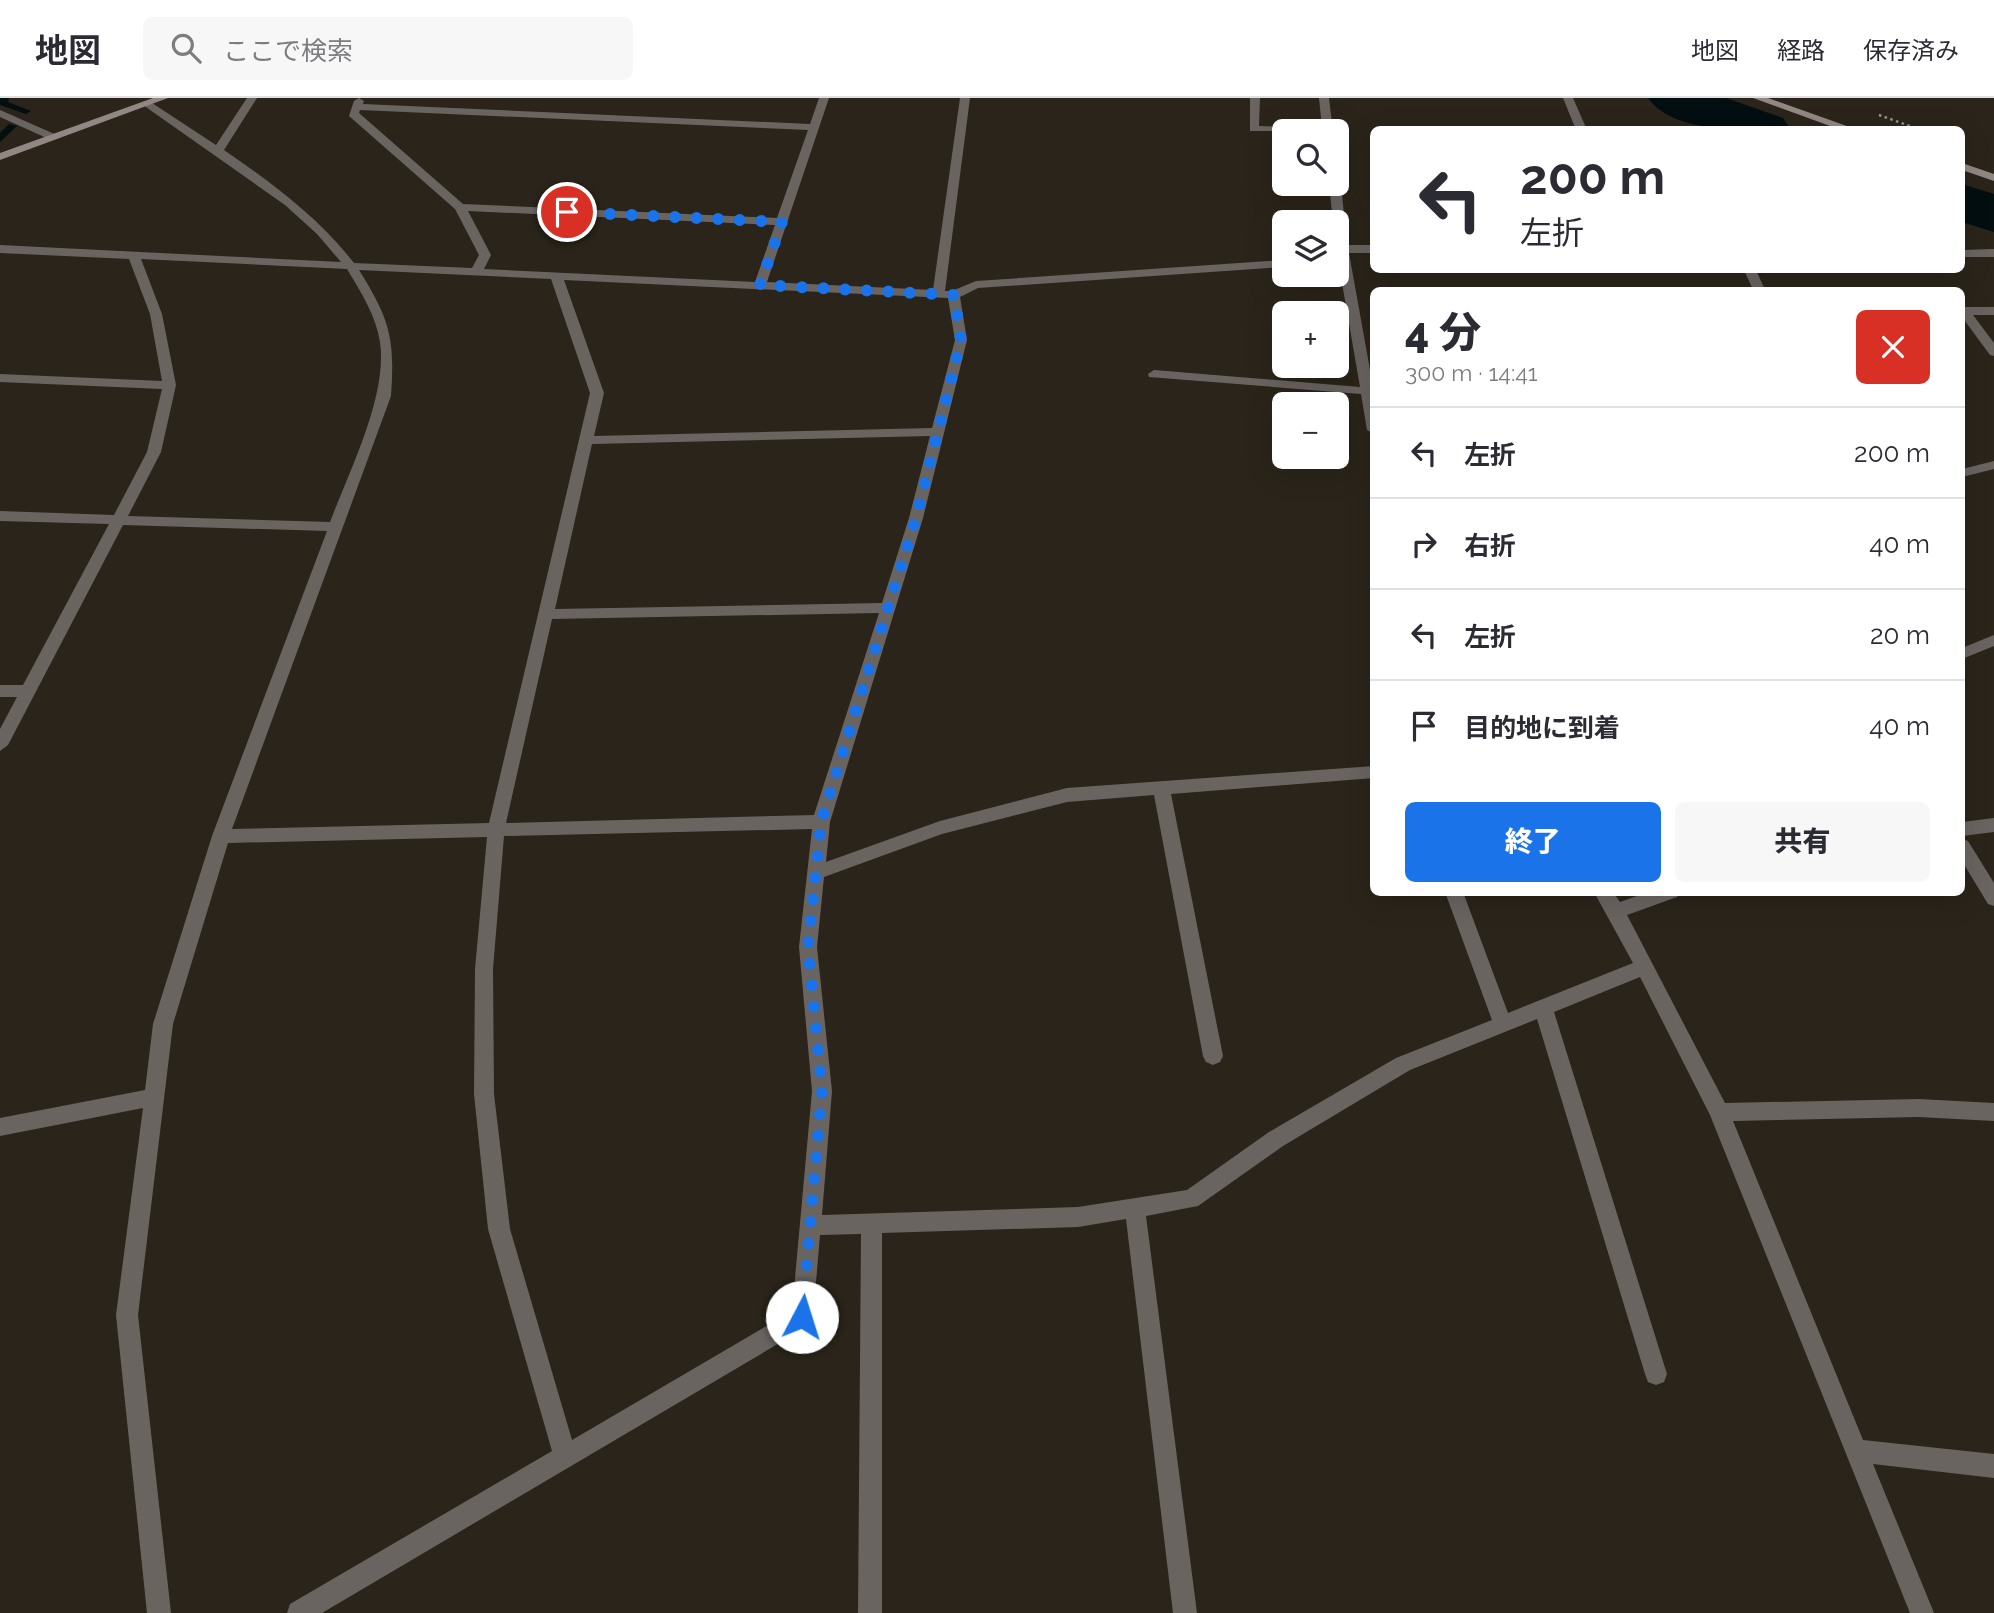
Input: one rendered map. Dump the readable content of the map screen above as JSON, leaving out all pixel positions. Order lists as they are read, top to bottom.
{
  "page": {
    "header": "地図",
    "search": "ここで検索",
    "nav": ["地図", "経路", "保存済み"],
    "map_buttons": ["+", "−"],
    "turn": ["200 m", "左折"],
    "heading": ["4 分", "300 m · 14:41"],
    "list": [
      {
        "name": "左折",
        "value": "200 m"
      },
      {
        "name": "右折",
        "value": "40 m"
      },
      {
        "name": "左折",
        "value": "20 m"
      },
      {
        "name": "目的地に到着",
        "value": "40 m"
      }
    ],
    "buttons": ["終了", "共有"]
  }
}
